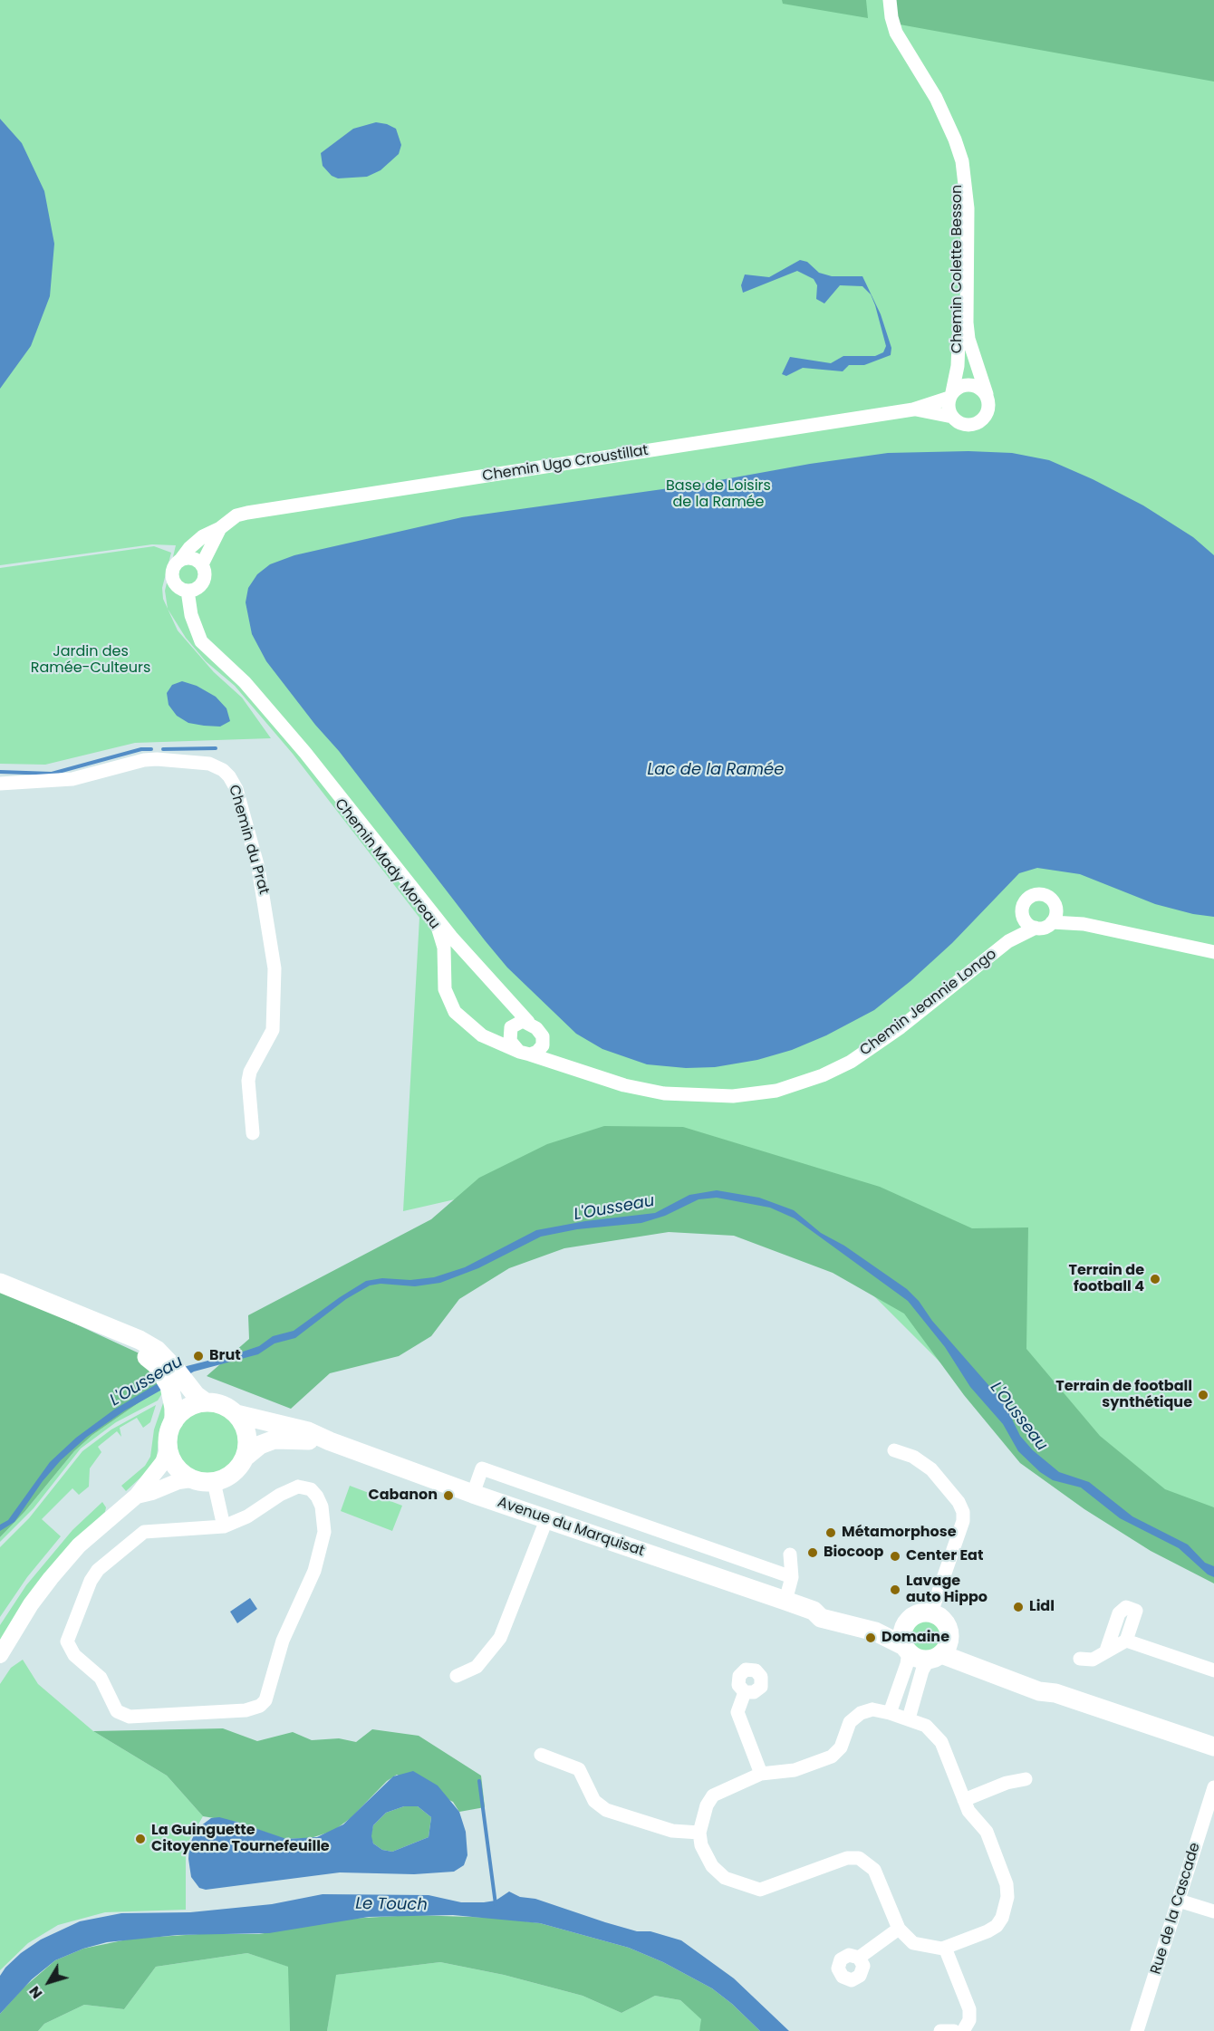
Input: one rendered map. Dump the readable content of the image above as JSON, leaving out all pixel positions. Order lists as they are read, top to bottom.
{
  "streets": {
    "main road": ["Avenue du Marquisat"],
    "street": [
      "Chemin Colette Besson",
      "Chemin Ugo Croustillat",
      "Chemin du Prat",
      "Chemin Mady Moreau",
      "Chemin Jeannie Longo",
      "Rue de la Cascade"
    ]
  },
  "crossings": [
    ["Chemin Colette Besson", "Chemin Ugo Croustillat"],
    ["Chemin Ugo Croustillat", "Chemin Mady Moreau"],
    ["Chemin Mady Moreau", "Chemin Jeannie Longo"]
  ],
  "water": ["Lac de la Ramée", "L'Ousseau", "Le Touch"],
  "parks": ["Base de Loisirs de la Ramée", "Jardin des Ramée-Culteurs"],
  "places": [
    "Terrain de football 4",
    "Brut",
    "Terrain de football synthétique",
    "Cabanon",
    "Métamorphose",
    "Biocoop",
    "Center Eat",
    "Lavage auto Hippo",
    "Lidl",
    "Domaine",
    "La Guinguette Citoyenne Tournefeuille"
  ],
  "north": "bottom left"
}
